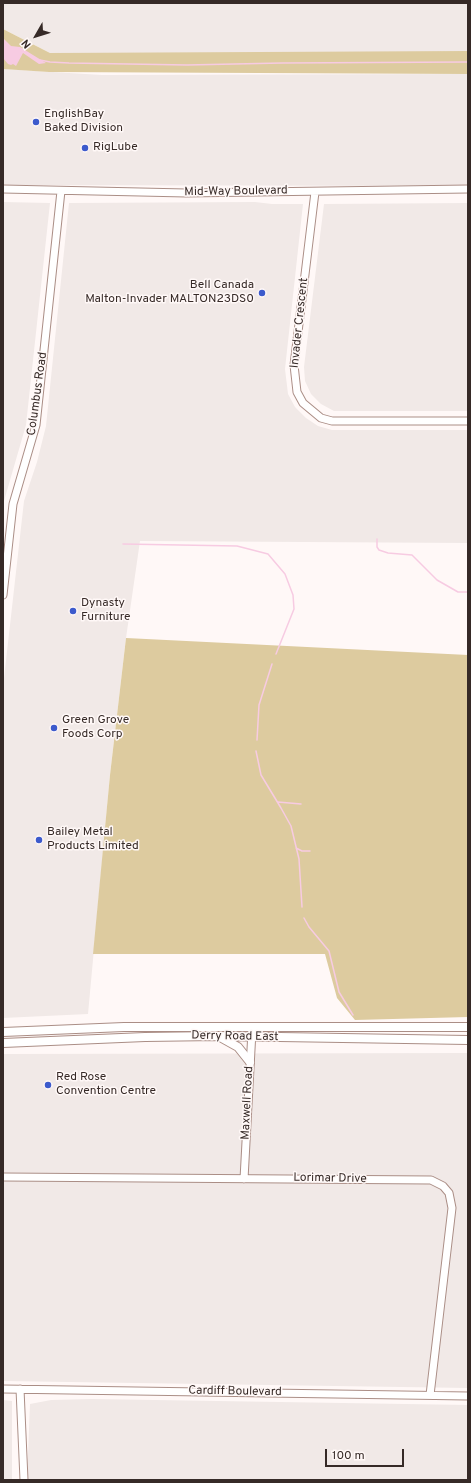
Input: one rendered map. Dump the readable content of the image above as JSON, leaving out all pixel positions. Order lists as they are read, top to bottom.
{
  "streets": {
    "main road": ["Derry Road East"],
    "street": [
      "Mid-Way Boulevard",
      "Invader Crescent",
      "Columbus Road",
      "Maxwell Road",
      "Lorimar Drive",
      "Cardiff Boulevard"
    ]
  },
  "crossings": [
    ["Mid-Way Boulevard", "Invader Crescent"],
    ["Mid-Way Boulevard", "Columbus Road"],
    ["Derry Road East", "Maxwell Road"],
    ["Maxwell Road", "Lorimar Drive"],
    ["Lorimar Drive", "Cardiff Boulevard"]
  ],
  "places": [
    "EnglishBay Baked Division",
    "RigLube",
    "Bell Canada Malton-Invader MALTON23DS0",
    "Dynasty Furniture",
    "Green Grove Foods Corp",
    "Bailey Metal Products Limited",
    "Red Rose Convention Centre"
  ],
  "scale_bar": "100 m",
  "north": "bottom left"
}
